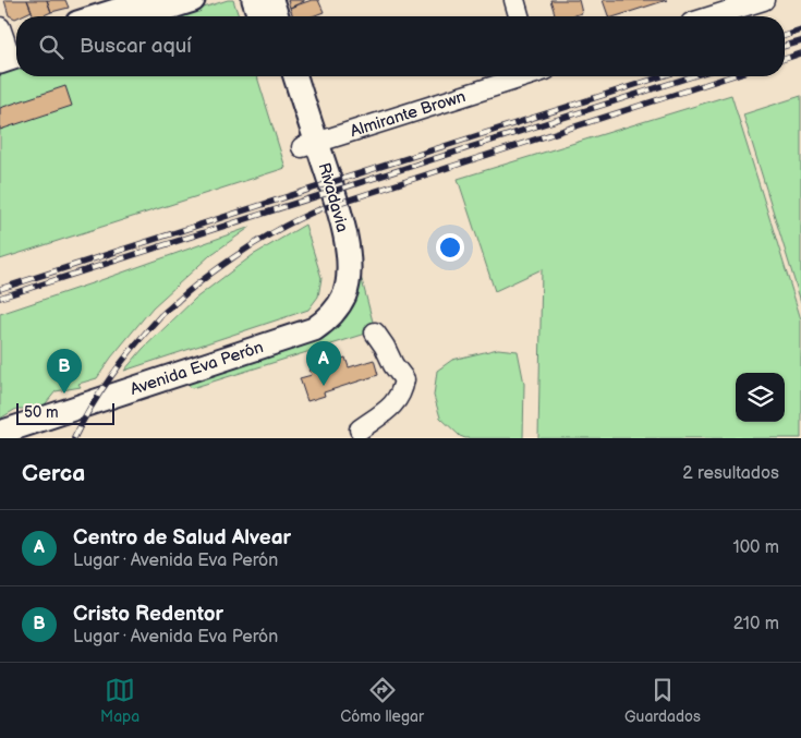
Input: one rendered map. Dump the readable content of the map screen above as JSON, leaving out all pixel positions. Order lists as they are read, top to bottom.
{
  "streets": {
    "main road": ["Rivadavia", "Avenida Eva Perón"],
    "street": ["Almirante Brown"]
  },
  "crossings": [
    ["Almirante Brown", "Rivadavia"],
    ["Rivadavia", "Avenida Eva Perón"]
  ],
  "scale_bar": "50 m",
  "page": {
    "search": "Buscar aquí",
    "pins": ["A", "B"],
    "scale": "50 m",
    "heading": ["Cerca", "2 resultados"],
    "list": [
      {
        "mark": "A",
        "name": "Centro de Salud Alvear",
        "note": "Lugar · Avenida Eva Perón",
        "value": "100 m"
      },
      {
        "mark": "B",
        "name": "Cristo Redentor",
        "note": "Lugar · Avenida Eva Perón",
        "value": "210 m"
      }
    ],
    "nav": ["Mapa", "Cómo llegar", "Guardados"]
  }
}
